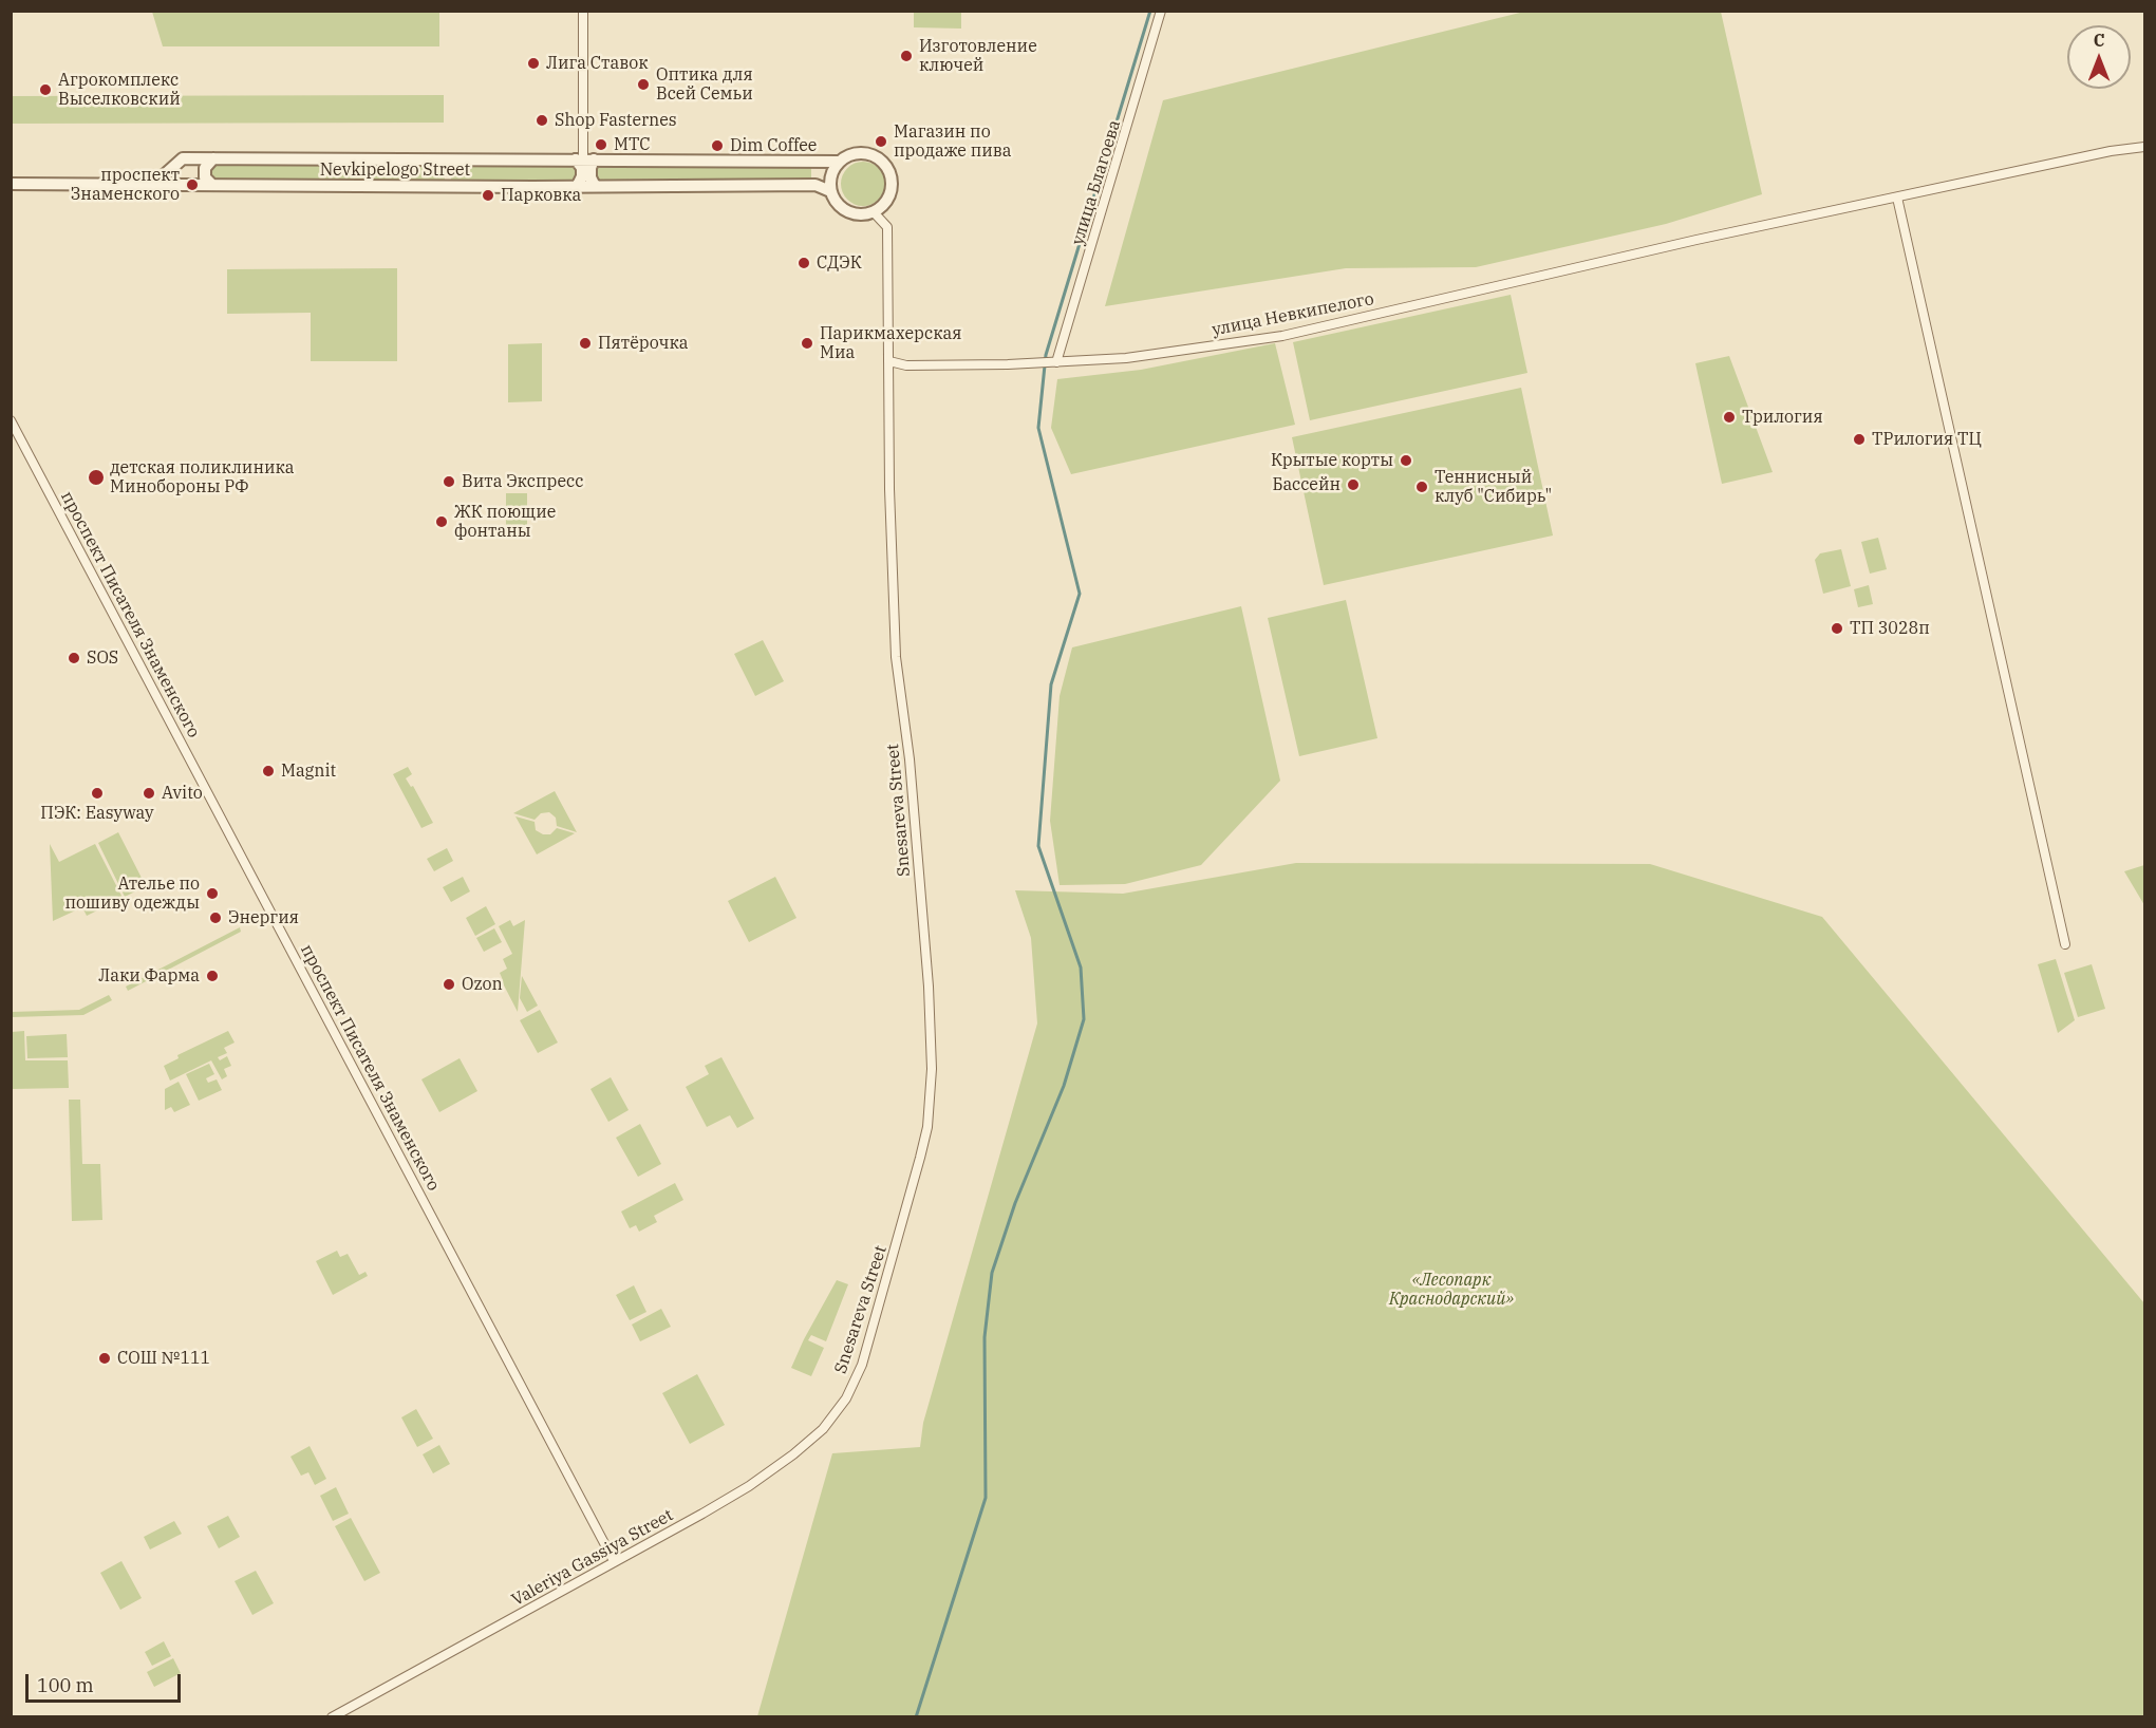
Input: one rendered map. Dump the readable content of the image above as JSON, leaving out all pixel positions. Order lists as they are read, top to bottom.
{
  "streets": {
    "street": [
      "Nevkipelogo Street",
      "улица Благоева",
      "улица Невкипелого",
      "проспект Писателя Знаменского",
      "Snesareva Street",
      "Valeriya Gassiya Street"
    ]
  },
  "crossings": [
    ["Nevkipelogo Street", "Snesareva Street"],
    ["улица Благоева", "улица Невкипелого"],
    ["улица Невкипелого", "Snesareva Street"],
    ["проспект Писателя Знаменского", "Valeriya Gassiya Street"],
    ["Snesareva Street", "Valeriya Gassiya Street"]
  ],
  "parks": ["«Лесопарк Краснодарский»"],
  "places": [
    "Изготовление ключей",
    "Лига Ставок",
    "Оптика для Всей Семьи",
    "Агрокомплекс Выселковский",
    "Shop Fasternes",
    "Магазин по продаже пива",
    "МТС",
    "Dim Coffee",
    "проспект Знаменского",
    "Парковка",
    "СДЭК",
    "Пятёрочка",
    "Парикмахерская Миа",
    "Трилогия",
    "ТРилогия ТЦ",
    "Крытые корты",
    "детская поликлиника Минобороны РФ",
    "Вита Экспресс",
    "Бассейн",
    "Теннисный клуб \"Сибирь\"",
    "ЖК поющие фонтаны",
    "ТП 3028п",
    "SOS",
    "Magnit",
    "ПЭК: Easyway",
    "Avito",
    "Ателье по пошиву одежды",
    "Энергия",
    "Лаки Фарма",
    "Ozon",
    "СОШ №111"
  ],
  "scale_bar": "100 m",
  "north": "top"
}
